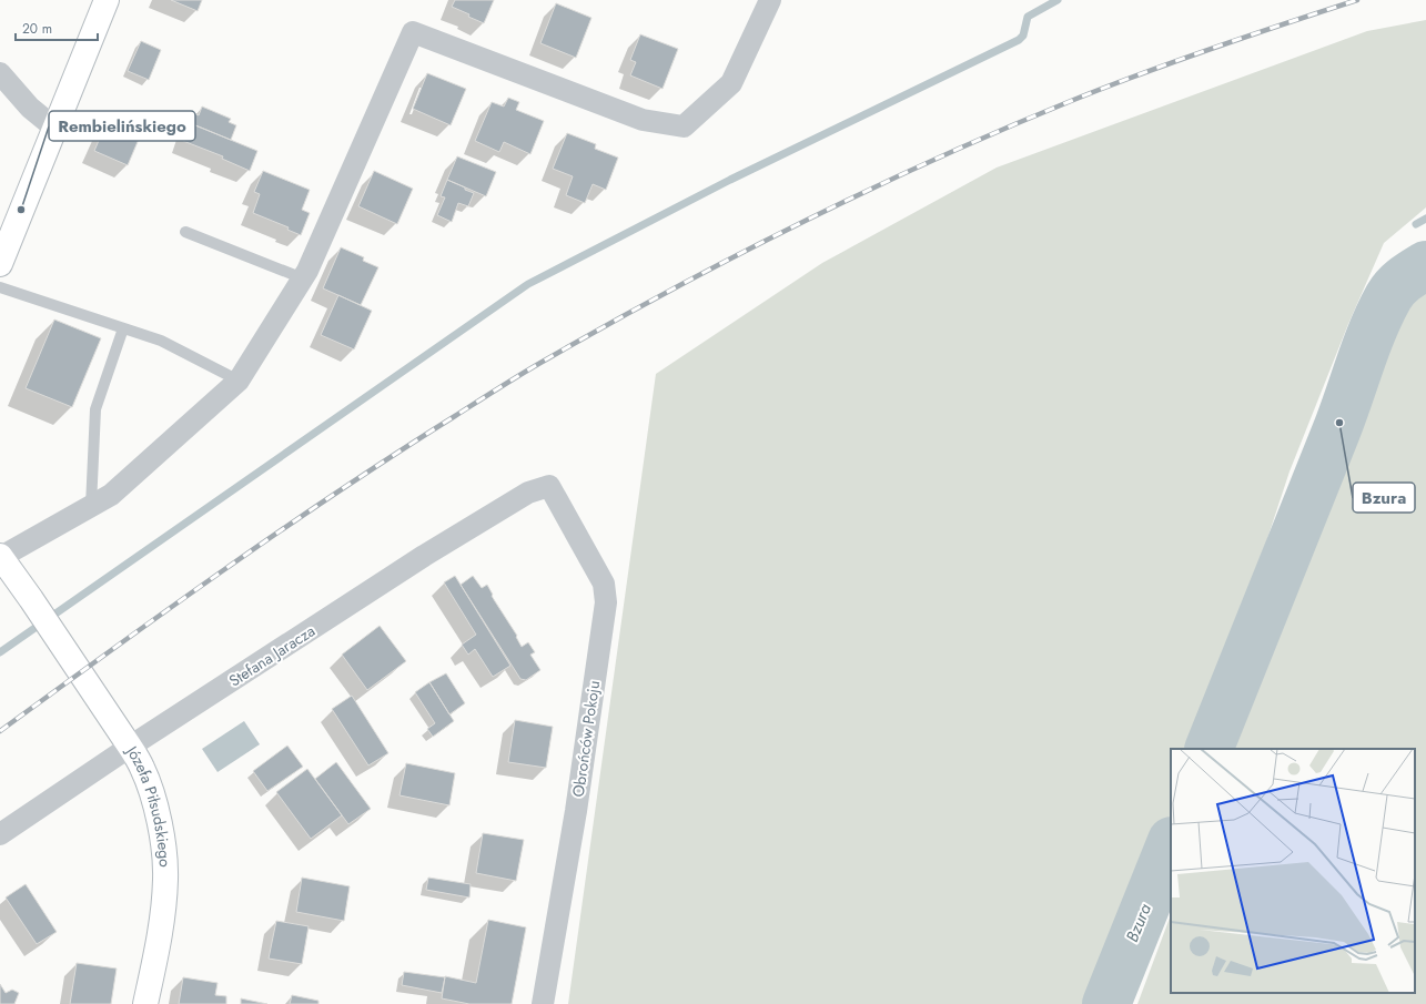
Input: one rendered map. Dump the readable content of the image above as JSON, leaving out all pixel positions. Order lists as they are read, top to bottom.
{
  "streets": {
    "street": ["Stefana Jaracza", "Obrońców Pokoju", "Józefa Piłsudskiego"]
  },
  "crossings": [
    ["Stefana Jaracza", "Obrońców Pokoju"],
    ["Stefana Jaracza", "Józefa Piłsudskiego"]
  ],
  "water": ["Bzura"],
  "places": ["Rembielińskiego", "Bzura"],
  "scale_bar": "20 m"
}
